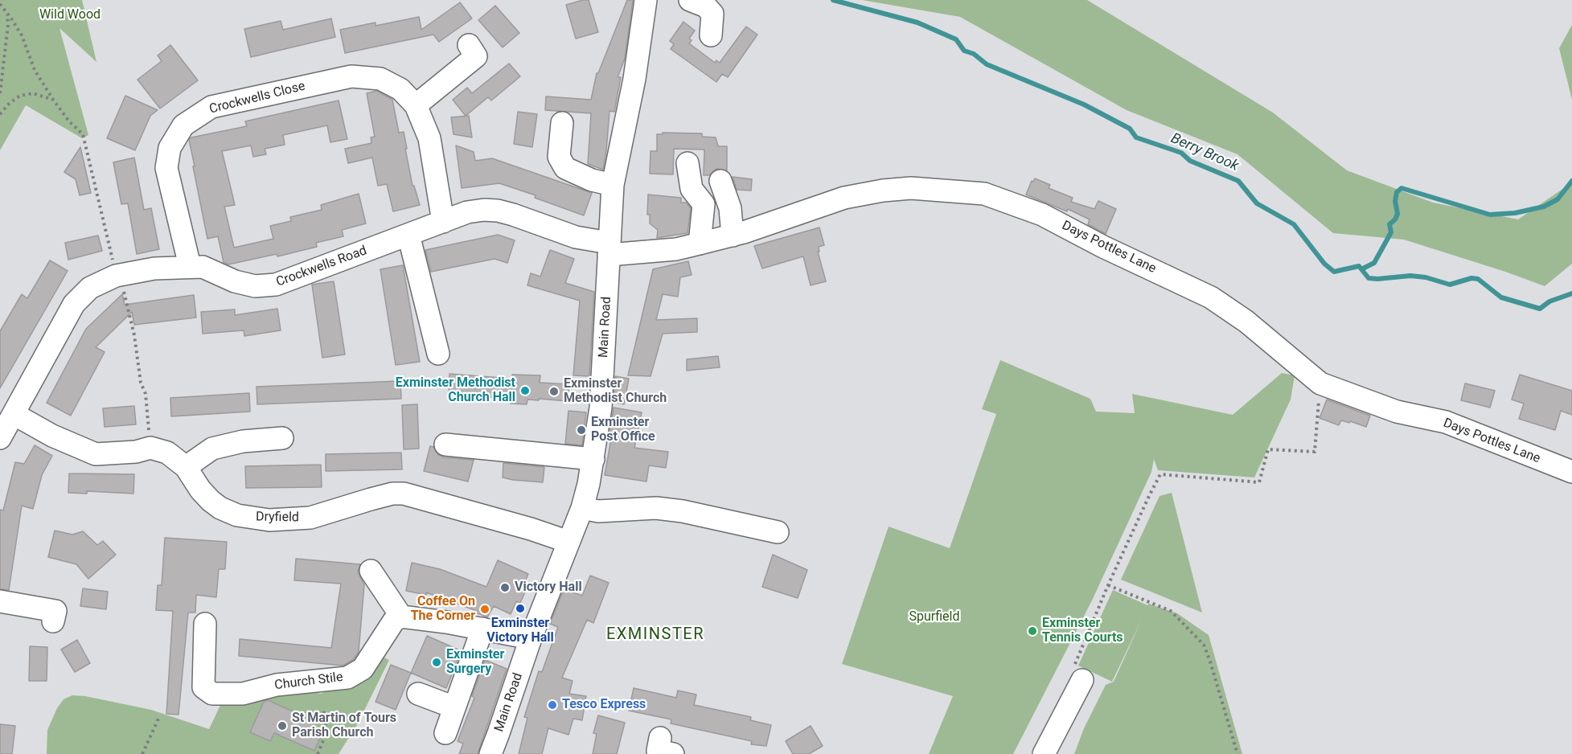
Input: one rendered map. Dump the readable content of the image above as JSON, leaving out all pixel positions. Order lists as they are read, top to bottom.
{
  "streets": {
    "street": [
      "Crockwells Close",
      "Days Pottles Lane",
      "Crockwells Road",
      "Main Road",
      "Dryfield",
      "Church Stile"
    ]
  },
  "crossings": [
    ["Crockwells Close", "Crockwells Road"],
    ["Days Pottles Lane", "Crockwells Road"],
    ["Days Pottles Lane", "Main Road"],
    ["Crockwells Road", "Main Road"],
    ["Main Road", "Dryfield"]
  ],
  "districts": ["EXMINSTER"],
  "water": ["Berry Brook"],
  "parks": ["Wild Wood", "Spurfield"],
  "places": [
    "Exminster Methodist Church Hall",
    "Exminster Methodist Church",
    "Exminster Post Office",
    "Victory Hall",
    "Exminster Victory Hall",
    "Coffee On The Corner",
    "Exminster Tennis Courts",
    "Exminster Surgery",
    "Tesco Express",
    "St Martin of Tours Parish Church"
  ]
}
